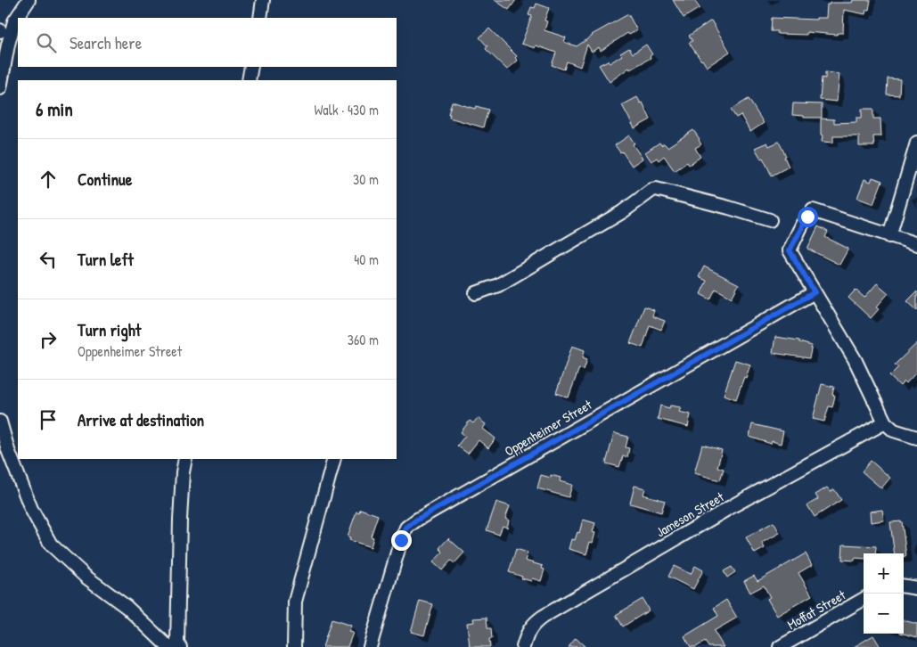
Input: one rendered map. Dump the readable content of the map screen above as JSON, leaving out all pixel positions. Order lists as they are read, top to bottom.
{
  "streets": {
    "street": ["Oppenheimer Street", "Jameson Street", "Moffat Street"]
  },
  "page": {
    "search": "Search here",
    "heading": ["6 min", "Walk · 430 m"],
    "list": [
      ["Continue", "30 m"],
      ["Turn left", "40 m"],
      ["Turn right", "Oppenheimer Street", "360 m"],
      "Arrive at destination"
    ],
    "map_buttons": ["+", "−"]
  }
}
